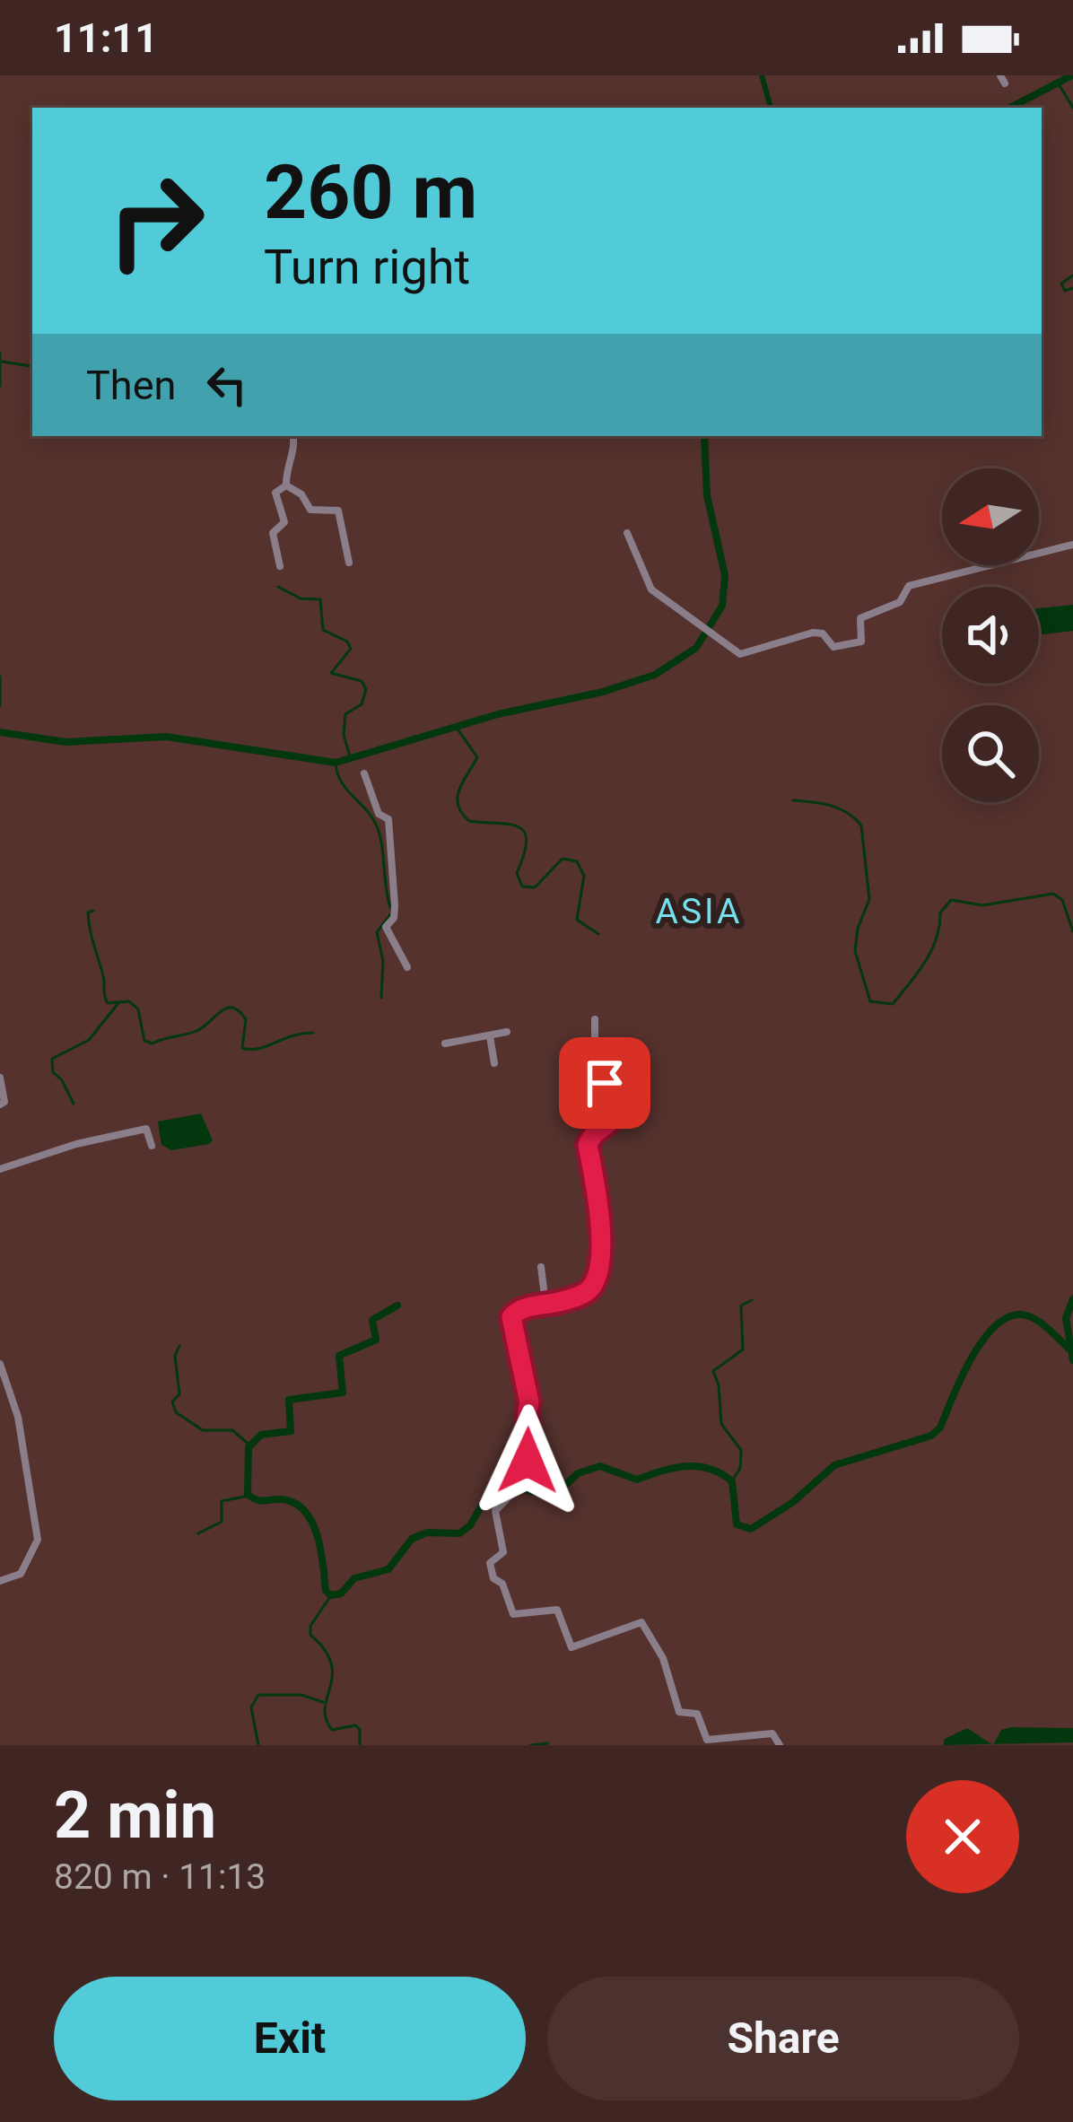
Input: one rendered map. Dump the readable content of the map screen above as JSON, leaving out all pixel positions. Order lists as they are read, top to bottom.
{
  "districts": ["ASIA"],
  "north": "left",
  "page": {
    "status": "11:11",
    "turn": ["260 m", "Turn right"],
    "then": "Then",
    "heading": ["2 min", "820 m · 11:13"],
    "buttons": ["Exit", "Share"]
  }
}
